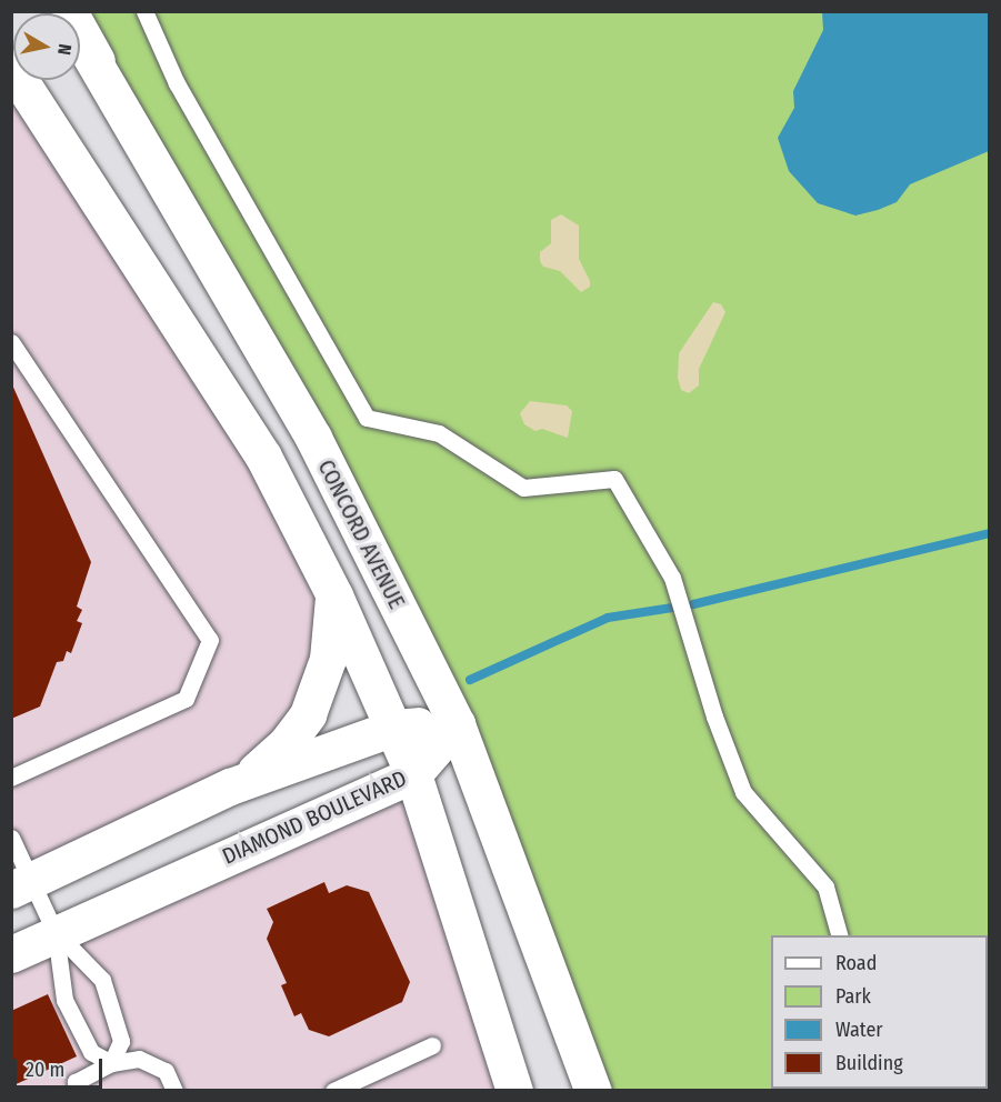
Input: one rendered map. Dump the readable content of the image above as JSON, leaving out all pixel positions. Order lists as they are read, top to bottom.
{
  "streets": {
    "main road": ["CONCORD AVENUE", "DIAMOND BOULEVARD"]
  },
  "crossings": [
    ["CONCORD AVENUE", "DIAMOND BOULEVARD"]
  ],
  "legend": [
    "Road",
    "Park",
    "Water",
    "Building"
  ],
  "scale_bar": "20 m",
  "north": "right"
}
